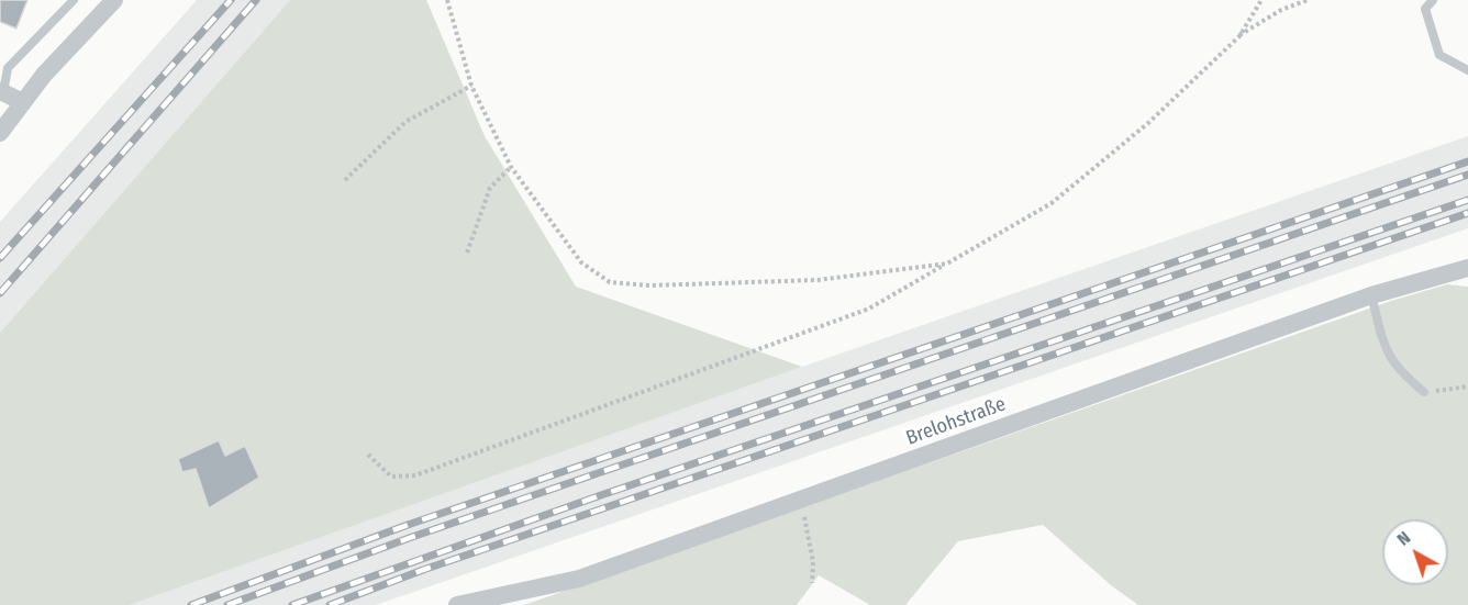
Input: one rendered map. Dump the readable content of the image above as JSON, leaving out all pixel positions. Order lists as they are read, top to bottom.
{
  "streets": {
    "street": ["Brelohstraße"]
  },
  "north": "top left"
}
